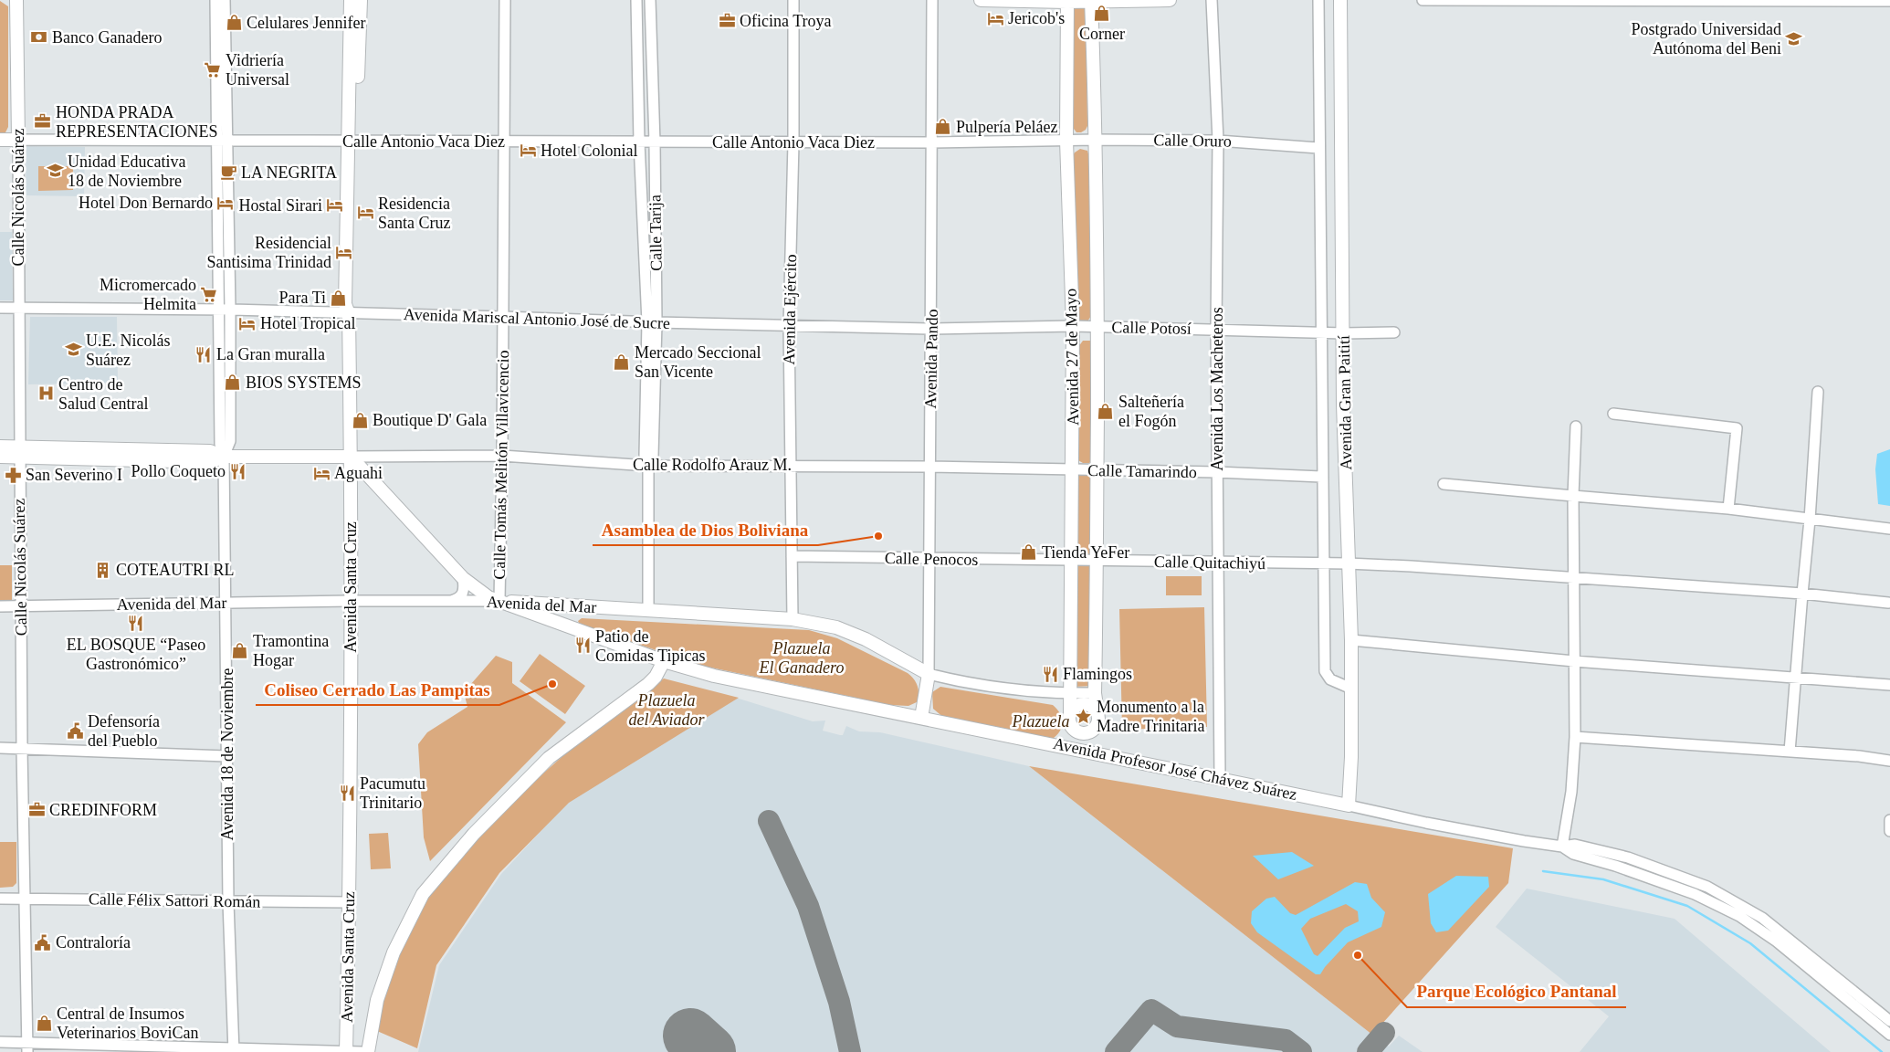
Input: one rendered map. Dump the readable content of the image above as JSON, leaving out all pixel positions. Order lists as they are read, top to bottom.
{
  "streets": {
    "main road": [
      "Calle Antonio Vaca Diez",
      "Calle Nicolás Suárez",
      "Avenida 27 de Mayo",
      "Avenida Pando",
      "Avenida Gran Paitití",
      "Avenida Santa Cruz",
      "Avenida del Mar",
      "Avenida Profesor José Chávez Suárez"
    ],
    "street": [
      "Calle Oruro",
      "Calle Tarija",
      "Avenida Ejército",
      "Avenida Mariscal Antonio José de Sucre",
      "Calle Potosí",
      "Avenida Los Macheteros",
      "Calle Tomás Melitón Villavicencio",
      "Calle Rodolfo Arauz M.",
      "Calle Tamarindo",
      "Calle Penocos",
      "Calle Quitachiyú",
      "Avenida 18 de Noviembre",
      "Calle Félix Sattori Román"
    ]
  },
  "crossings": [
    ["Calle Oruro", "Calle Antonio Vaca Diez"],
    ["Calle Oruro", "Avenida 27 de Mayo"],
    ["Calle Oruro", "Avenida Los Macheteros"],
    ["Calle Antonio Vaca Diez", "Calle Nicolás Suárez"],
    ["Calle Antonio Vaca Diez", "Calle Tarija"],
    ["Calle Antonio Vaca Diez", "Avenida Ejército"],
    ["Calle Antonio Vaca Diez", "Avenida 27 de Mayo"],
    ["Calle Antonio Vaca Diez", "Avenida Pando"],
    ["Calle Antonio Vaca Diez", "Calle Tomás Melitón Villavicencio"],
    ["Calle Antonio Vaca Diez", "Avenida Santa Cruz"],
    ["Calle Antonio Vaca Diez", "Avenida 18 de Noviembre"],
    ["Calle Nicolás Suárez", "Avenida Mariscal Antonio José de Sucre"],
    ["Calle Nicolás Suárez", "Avenida del Mar"],
    ["Calle Nicolás Suárez", "Calle Félix Sattori Román"],
    ["Calle Tarija", "Avenida Mariscal Antonio José de Sucre"],
    ["Calle Tarija", "Calle Rodolfo Arauz M."],
    ["Calle Tarija", "Avenida del Mar"],
    ["Avenida Ejército", "Avenida Mariscal Antonio José de Sucre"],
    ["Avenida Ejército", "Calle Rodolfo Arauz M."],
    ["Avenida Ejército", "Calle Penocos"],
    ["Avenida Ejército", "Avenida del Mar"],
    ["Avenida Mariscal Antonio José de Sucre", "Calle Potosí"],
    ["Avenida Mariscal Antonio José de Sucre", "Avenida 27 de Mayo"],
    ["Avenida Mariscal Antonio José de Sucre", "Avenida Pando"],
    ["Avenida Mariscal Antonio José de Sucre", "Calle Tomás Melitón Villavicencio"],
    ["Avenida Mariscal Antonio José de Sucre", "Avenida Santa Cruz"],
    ["Avenida Mariscal Antonio José de Sucre", "Avenida 18 de Noviembre"],
    ["Calle Potosí", "Avenida 27 de Mayo"],
    ["Calle Potosí", "Avenida Los Macheteros"],
    ["Calle Potosí", "Avenida Gran Paitití"],
    ["Avenida 27 de Mayo", "Calle Rodolfo Arauz M."],
    ["Avenida 27 de Mayo", "Calle Tamarindo"],
    ["Avenida 27 de Mayo", "Calle Penocos"],
    ["Avenida 27 de Mayo", "Calle Quitachiyú"],
    ["Avenida 27 de Mayo", "Avenida del Mar"],
    ["Avenida Pando", "Calle Rodolfo Arauz M."],
    ["Avenida Pando", "Calle Penocos"],
    ["Avenida Pando", "Avenida del Mar"],
    ["Avenida Pando", "Avenida Profesor José Chávez Suárez"],
    ["Avenida Los Macheteros", "Calle Tamarindo"],
    ["Avenida Los Macheteros", "Calle Quitachiyú"],
    ["Avenida Los Macheteros", "Avenida Profesor José Chávez Suárez"],
    ["Avenida Gran Paitití", "Calle Quitachiyú"],
    ["Avenida Gran Paitití", "Avenida Profesor José Chávez Suárez"],
    ["Calle Tomás Melitón Villavicencio", "Calle Rodolfo Arauz M."],
    ["Calle Tomás Melitón Villavicencio", "Avenida del Mar"],
    ["Calle Tomás Melitón Villavicencio", "Avenida Profesor José Chávez Suárez"],
    ["Calle Rodolfo Arauz M.", "Calle Tamarindo"],
    ["Calle Rodolfo Arauz M.", "Avenida Santa Cruz"],
    ["Calle Rodolfo Arauz M.", "Avenida Profesor José Chávez Suárez"],
    ["Calle Penocos", "Calle Quitachiyú"],
    ["Avenida Santa Cruz", "Avenida del Mar"],
    ["Avenida Santa Cruz", "Avenida Profesor José Chávez Suárez"],
    ["Avenida Santa Cruz", "Calle Félix Sattori Román"],
    ["Avenida del Mar", "Avenida 18 de Noviembre"],
    ["Avenida del Mar", "Avenida Profesor José Chávez Suárez"],
    ["Avenida 18 de Noviembre", "Calle Félix Sattori Román"]
  ],
  "parks": ["Plazuela El Ganadero", "Plazuela del Aviador", "Plazuela"],
  "places": {
    "shop": [
      "Corner",
      "Celulares Jennifer",
      "Pulpería Peláez",
      "Para Ti",
      "Mercado Seccional San Vicente",
      "BIOS SYSTEMS",
      "Salteñería el Fogón",
      "Boutique D' Gala",
      "Tienda YeFer",
      "Tramontina Hogar",
      "Central de Insumos Veterinarios BoviCan"
    ],
    "hotel": [
      "Jericob's",
      "Hotel Colonial",
      "Hotel Don Bernardo",
      "Hostal Sirari",
      "Residencia Santa Cruz",
      "Residencial Santisima Trinidad",
      "Hotel Tropical",
      "Aguahi"
    ],
    "office": ["Oficina Troya", "HONDA PRADA REPRESENTACIONES", "CREDINFORM"],
    "bank": ["Banco Ganadero"],
    "school or university": ["Postgrado Universidad Autónoma del Beni", "Unidad Educativa 18 de Noviembre", "U.E. Nicolás Suárez"],
    "supermarket": ["Vidriería Universal", "Micromercado Helmita"],
    "cafe": ["LA NEGRITA"],
    "restaurant": [
      "La Gran muralla",
      "Pollo Coqueto",
      "EL BOSQUE “Paseo Gastronómico”",
      "Patio de Comidas Tipicas",
      "Flamingos",
      "Pacumutu Trinitario"
    ],
    "hospital": ["Centro de Salud Central"],
    "pharmacy": ["San Severino I"],
    "other": ["Asamblea de Dios Boliviana", "Coliseo Cerrado Las Pampitas", "Parque Ecológico Pantanal"],
    "building": ["COTEAUTRI RL"],
    "place": ["Monumento a la Madre Trinitaria"],
    "public building": ["Defensoría del Pueblo", "Contraloría"]
  }
}
